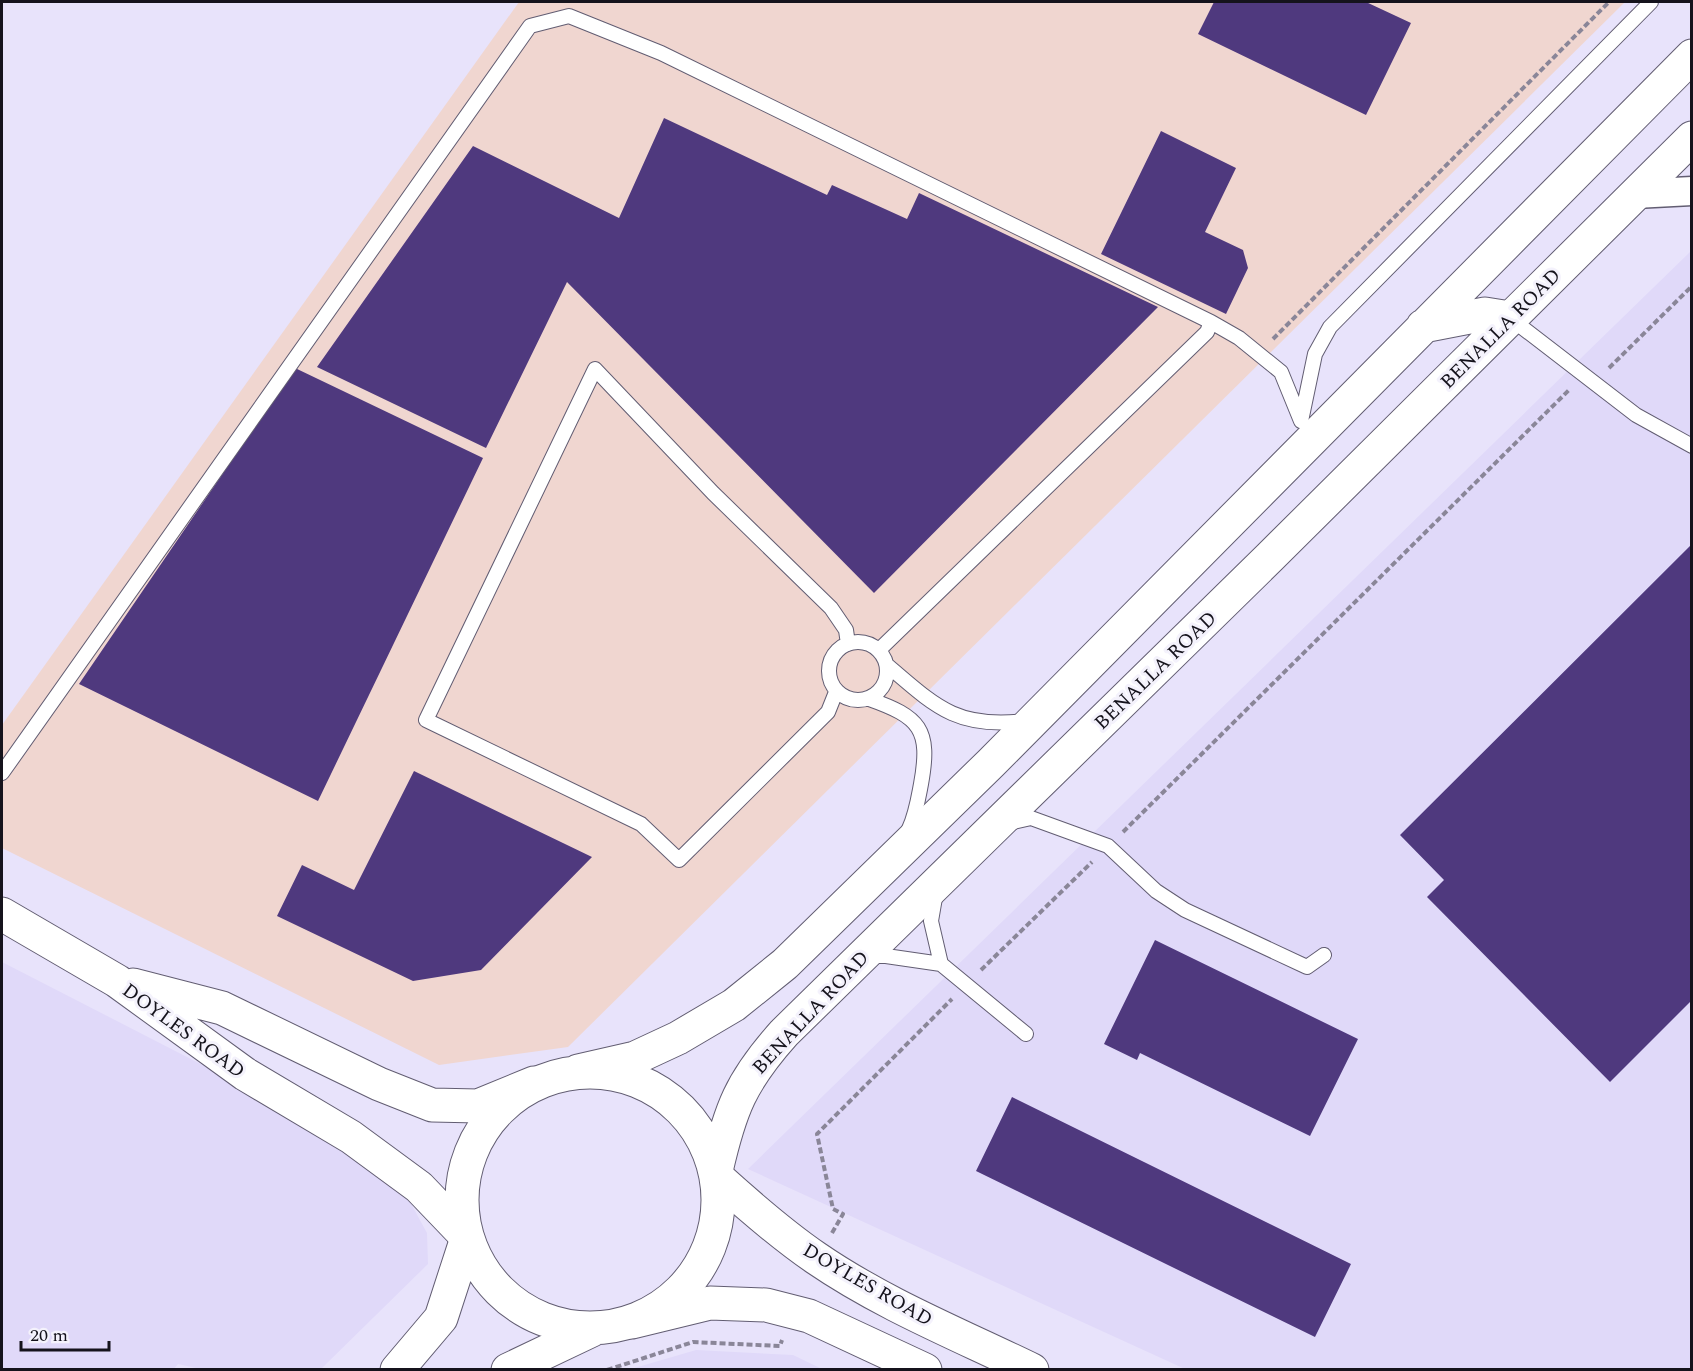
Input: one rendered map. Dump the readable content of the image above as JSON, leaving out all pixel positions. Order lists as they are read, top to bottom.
{
  "streets": {
    "main road": ["BENALLA ROAD", "DOYLES ROAD"]
  },
  "crossings": [
    ["BENALLA ROAD", "DOYLES ROAD"]
  ],
  "scale_bar": "20 m"
}
